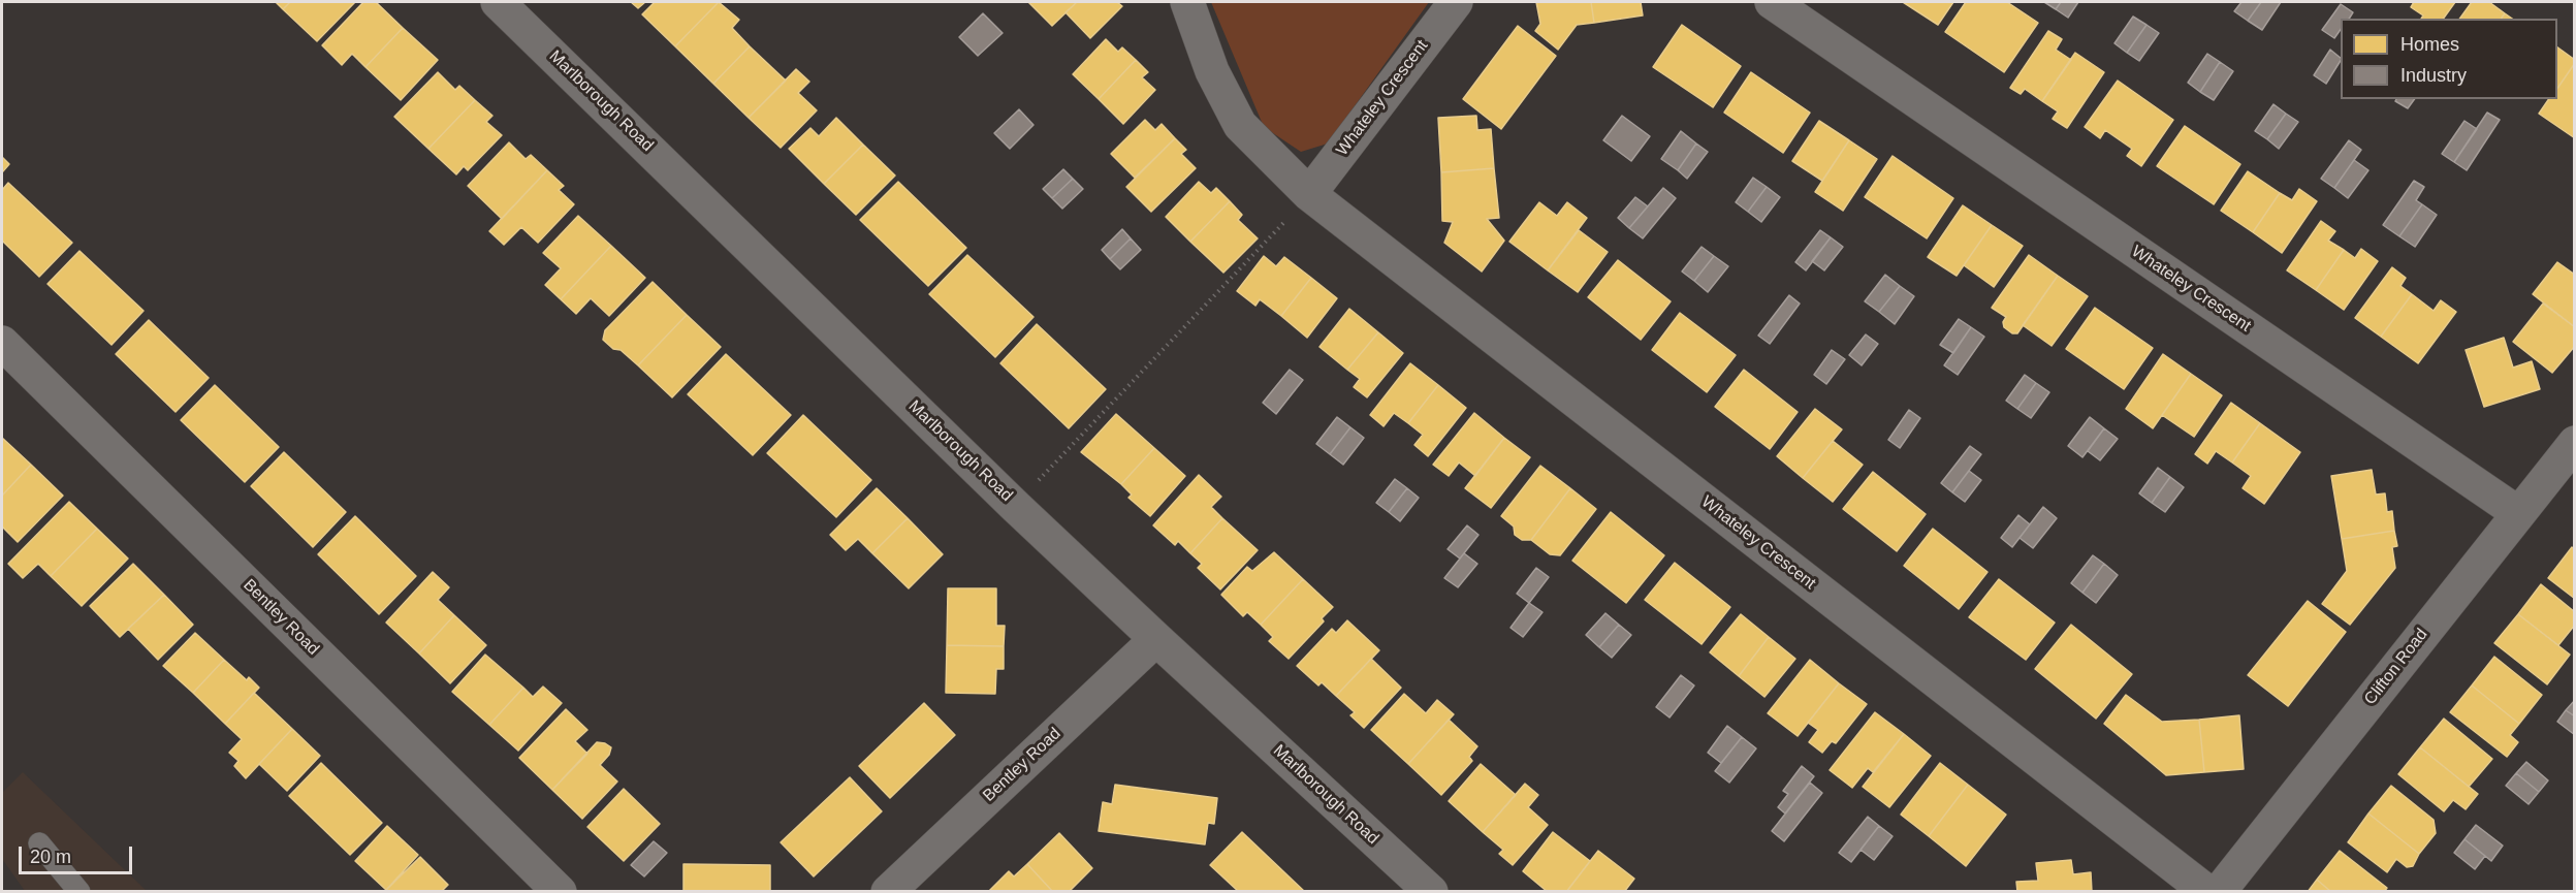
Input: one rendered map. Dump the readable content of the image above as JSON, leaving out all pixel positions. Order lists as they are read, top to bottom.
{
  "streets": {
    "street": [
      "Whateley Crescent",
      "Marlborough Road",
      "Bentley Road",
      "Clifton Road"
    ]
  },
  "crossings": [
    ["Whateley Crescent", "Clifton Road"],
    ["Marlborough Road", "Bentley Road"]
  ],
  "legend": ["Homes", "Industry"],
  "scale_bar": "20 m"
}
